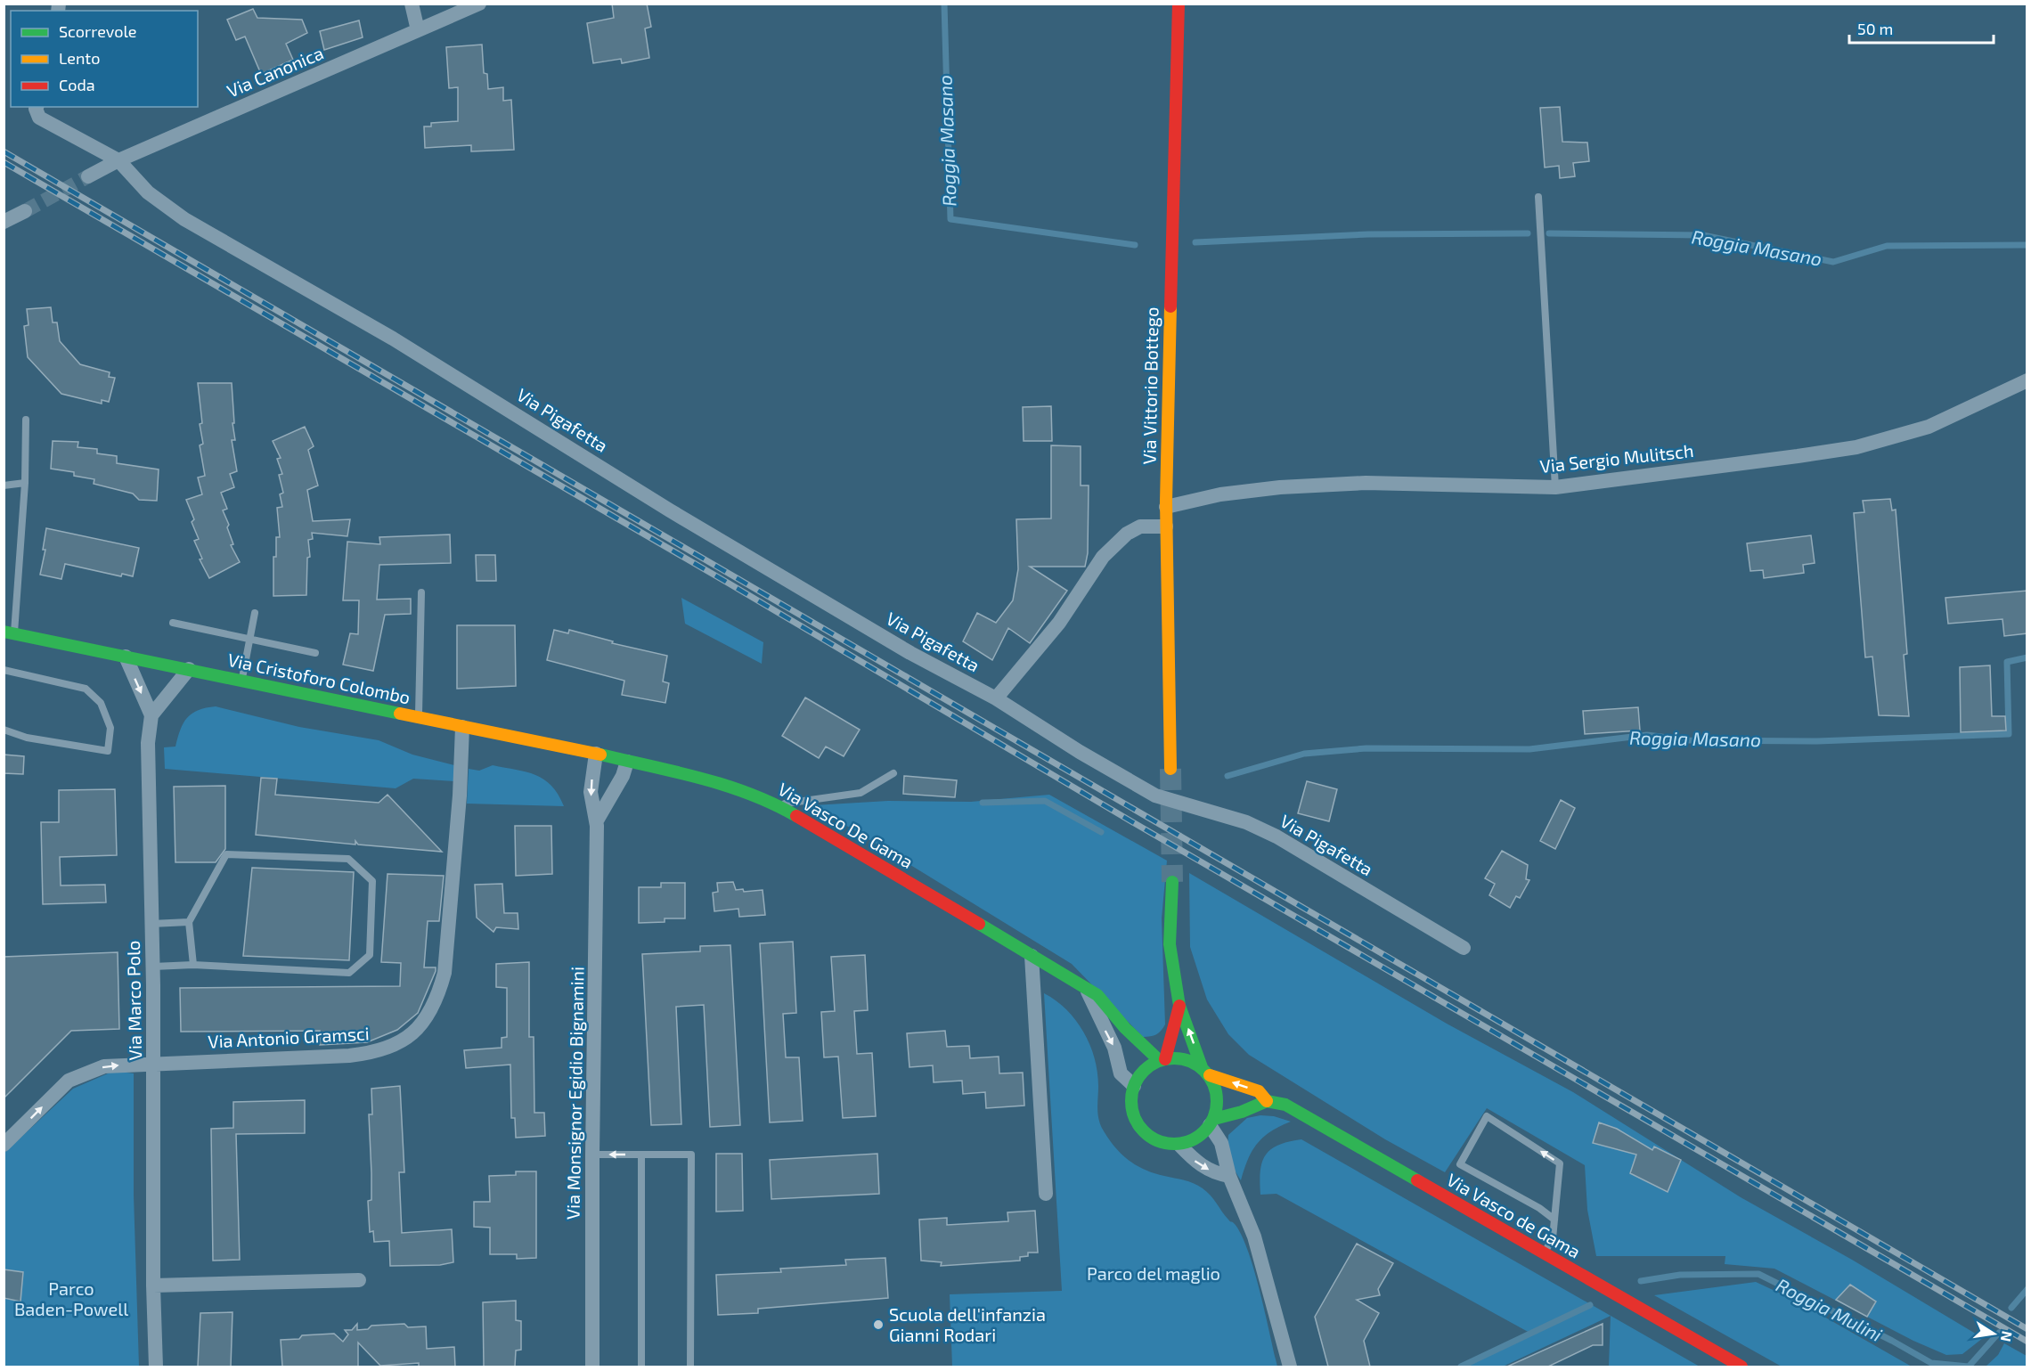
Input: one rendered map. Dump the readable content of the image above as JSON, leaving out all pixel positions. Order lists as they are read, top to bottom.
{
  "streets": {
    "street": [
      "Via Canonica",
      "Via Vittorio Bottego",
      "Via Pigafetta",
      "Via Sergio Mulitsch",
      "Via Cristoforo Colombo",
      "Via Vasco De Gama",
      "Via Marco Polo",
      "Via Antonio Gramsci",
      "Via Monsignor Egidio Bignamini",
      "Via Vasco de Gama"
    ]
  },
  "crossings": [
    ["Via Canonica", "Via Pigafetta"],
    ["Via Vittorio Bottego", "Via Sergio Mulitsch"],
    ["Via Cristoforo Colombo", "Via Vasco De Gama"],
    ["Via Cristoforo Colombo", "Via Antonio Gramsci"],
    ["Via Cristoforo Colombo", "Via Monsignor Egidio Bignamini"],
    ["Via Vasco De Gama", "Via Monsignor Egidio Bignamini"],
    ["Via Vasco De Gama", "Via Vasco de Gama"],
    ["Via Marco Polo", "Via Antonio Gramsci"]
  ],
  "water": ["Roggia Masano", "Roggia Mulini"],
  "parks": ["Parco del maglio", "Parco Baden-Powell"],
  "places": ["Scuola dell'infanzia Gianni Rodari"],
  "legend": ["Scorrevole", "Lento", "Coda"],
  "scale_bar": "50 m",
  "north": "right"
}
